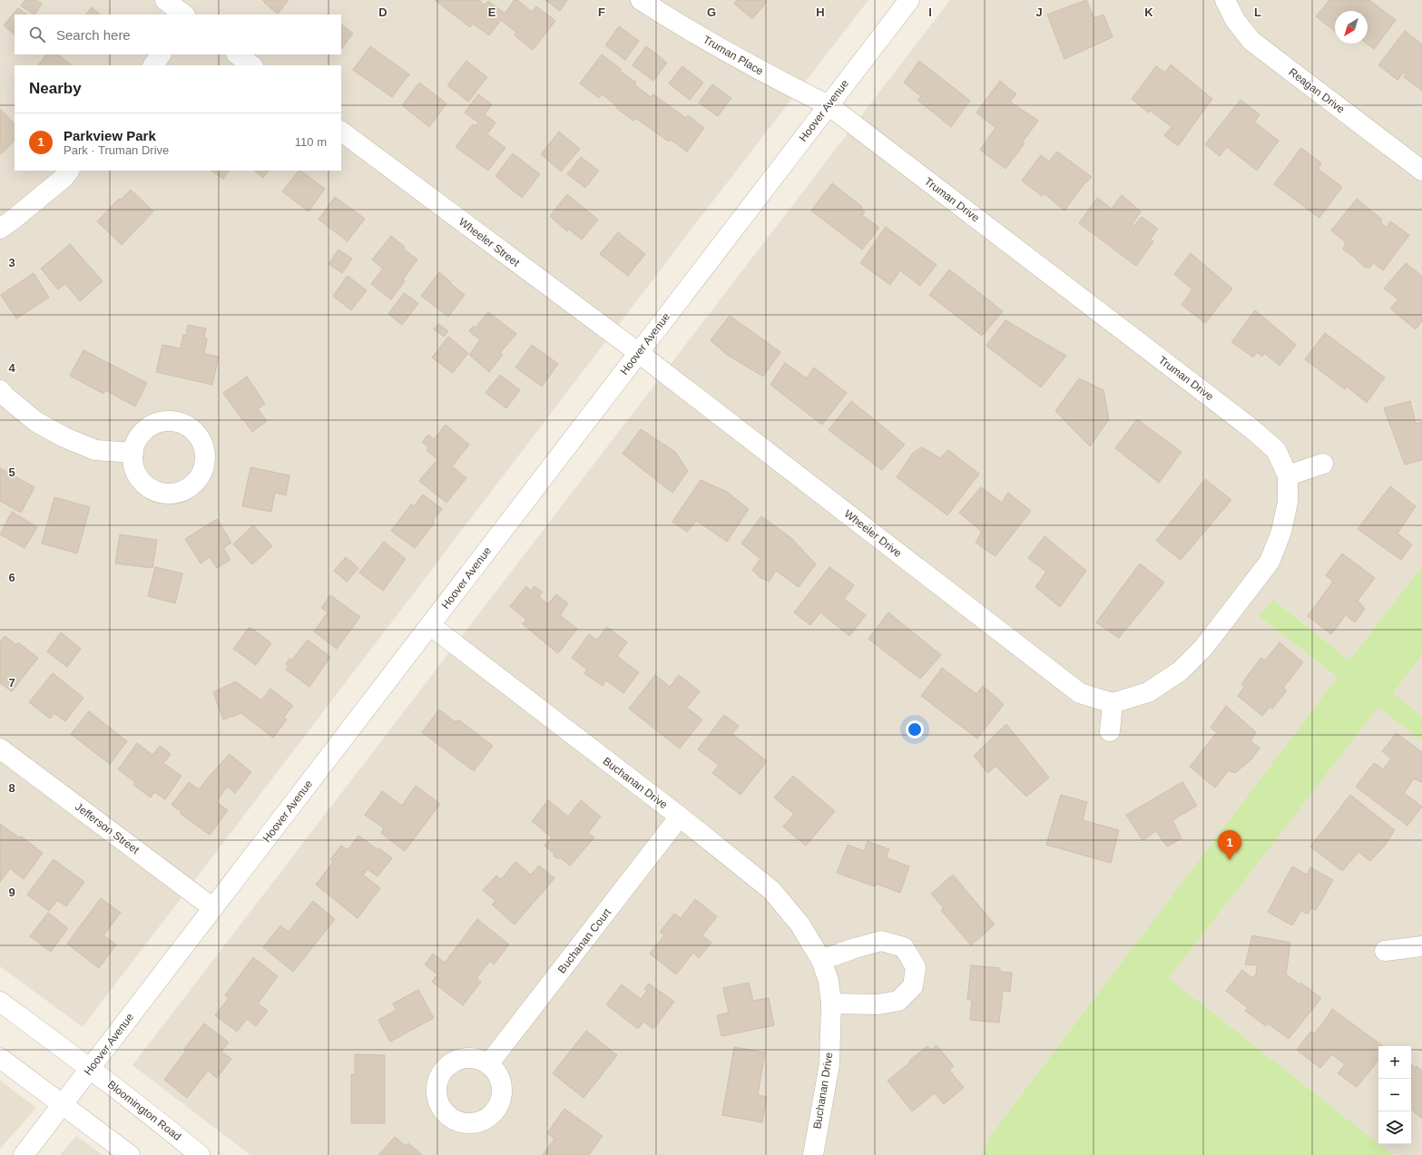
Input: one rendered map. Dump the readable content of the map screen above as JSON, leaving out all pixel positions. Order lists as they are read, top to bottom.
{
  "streets": {
    "street": [
      "Truman Place",
      "Reagan Drive",
      "Hoover Avenue",
      "Truman Drive",
      "Wheeler Street",
      "Wheeler Drive",
      "Buchanan Drive",
      "Jefferson Street",
      "Buchanan Court",
      "Bloomington Road"
    ]
  },
  "crossings": [
    ["Truman Place", "Hoover Avenue"],
    ["Truman Place", "Truman Drive"],
    ["Hoover Avenue", "Truman Drive"],
    ["Hoover Avenue", "Wheeler Street"],
    ["Hoover Avenue", "Wheeler Drive"],
    ["Hoover Avenue", "Buchanan Drive"],
    ["Hoover Avenue", "Jefferson Street"],
    ["Hoover Avenue", "Bloomington Road"],
    ["Truman Drive", "Wheeler Drive"],
    ["Wheeler Street", "Wheeler Drive"],
    ["Buchanan Drive", "Buchanan Court"]
  ],
  "north": "bottom left",
  "page": {
    "search": "Search here",
    "heading": "Nearby",
    "list": [
      {
        "mark": "1",
        "name": "Parkview Park",
        "note": "Park · Truman Drive",
        "value": "110 m"
      }
    ],
    "pins": "1",
    "map_buttons": ["+", "−"]
  },
  "grid": {
    "columns": [
      "D",
      "E",
      "F",
      "G",
      "H",
      "I",
      "J",
      "K",
      "L"
    ],
    "rows": [
      "3",
      "4",
      "5",
      "6",
      "7",
      "8",
      "9"
    ]
  }
}
